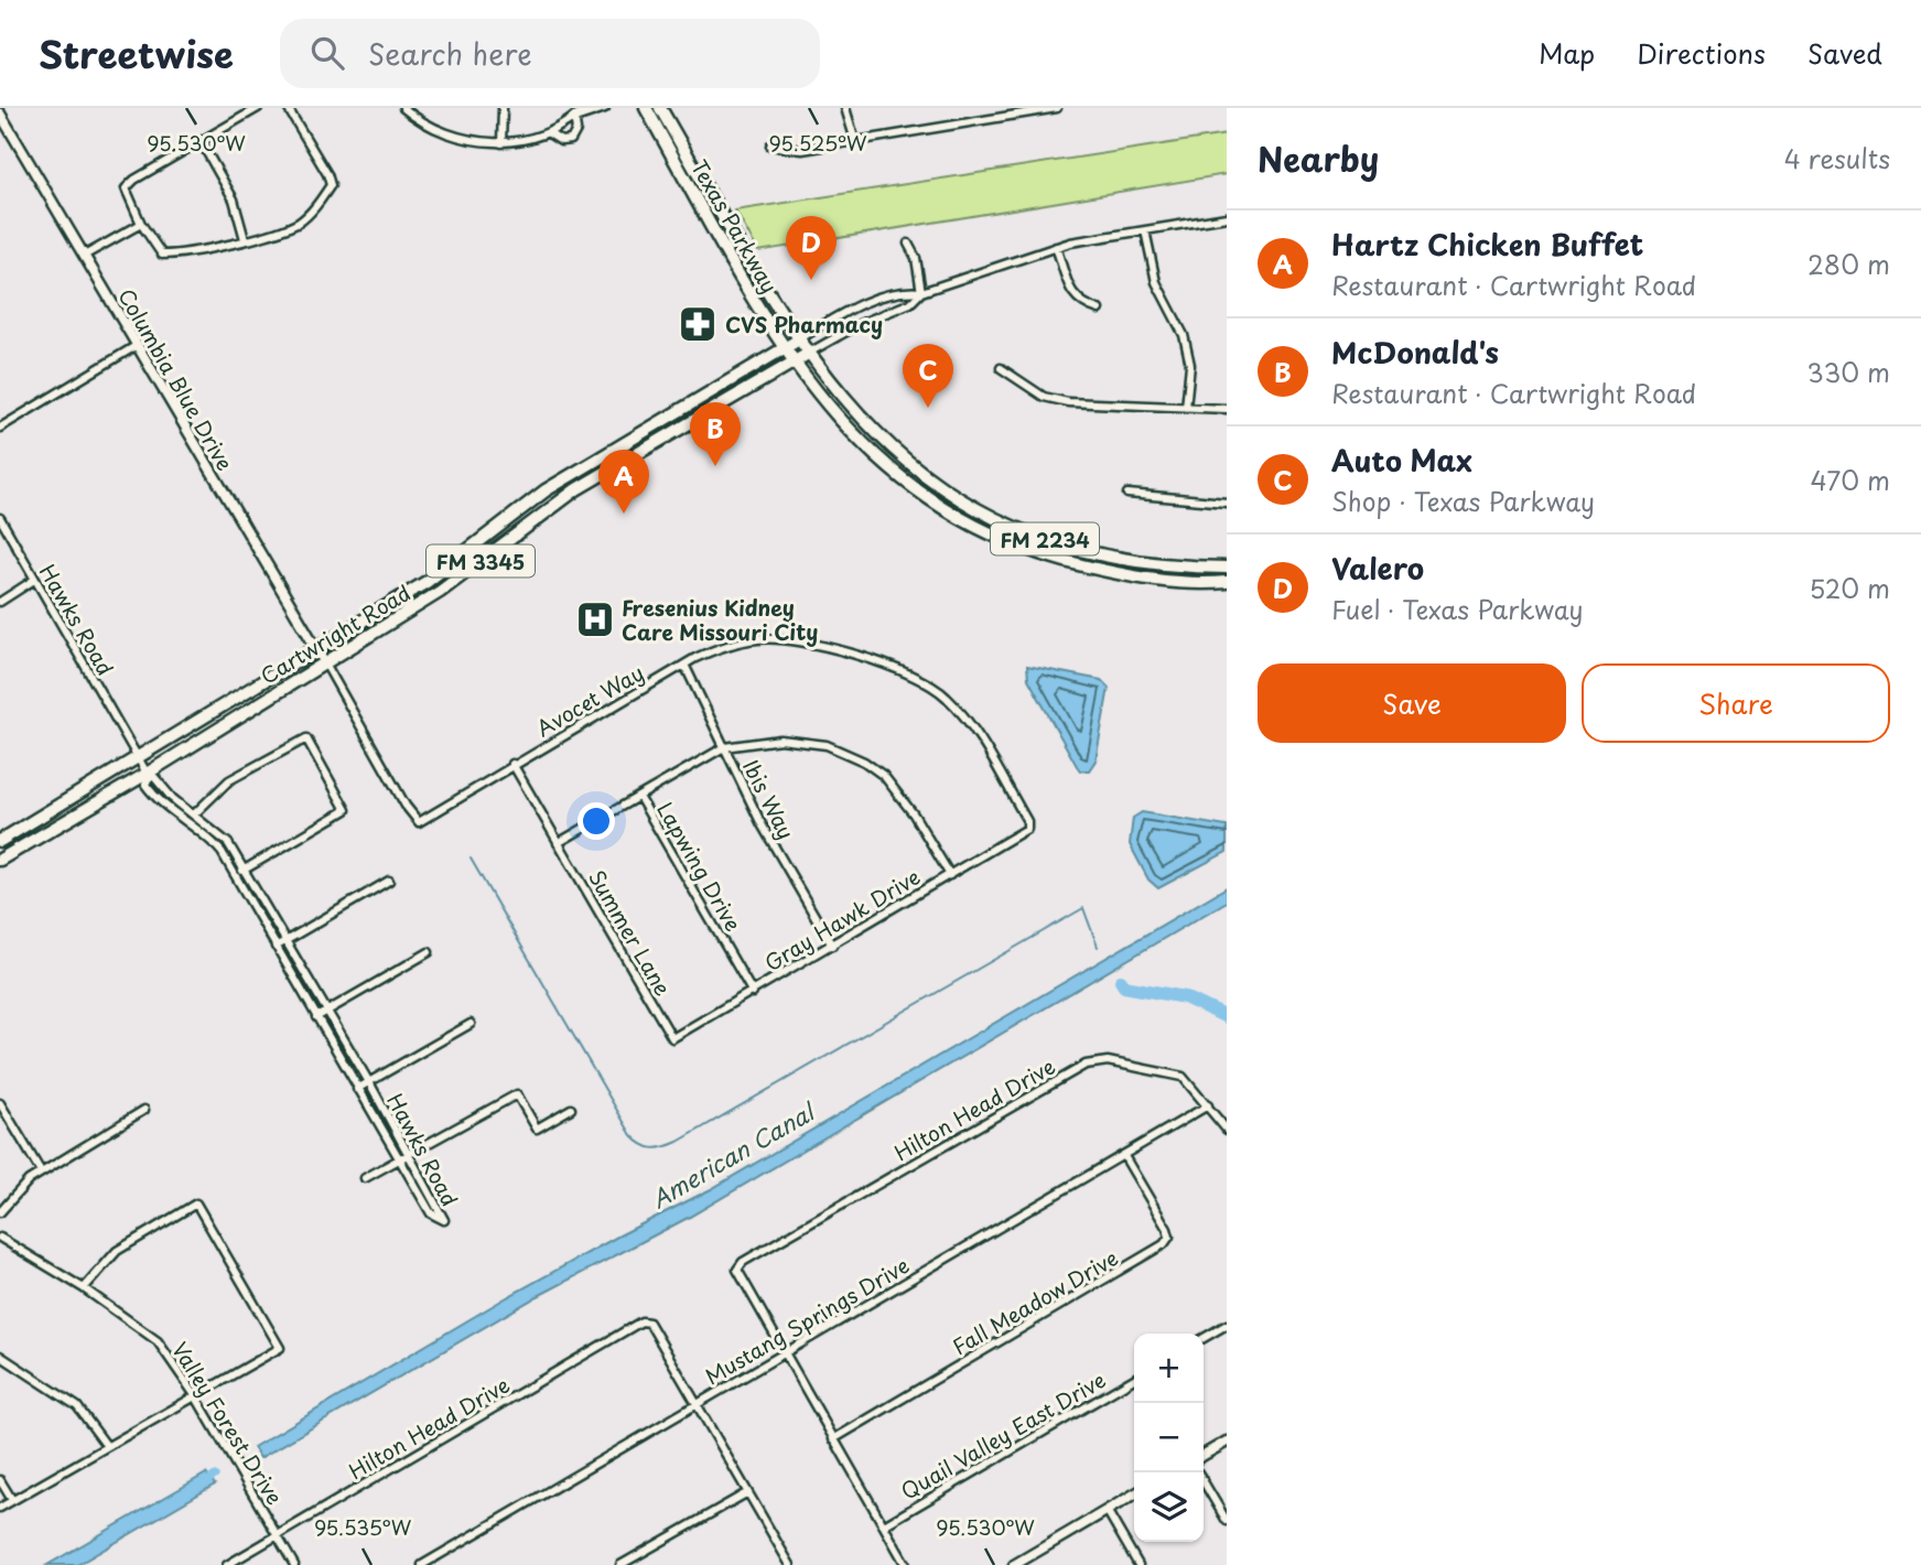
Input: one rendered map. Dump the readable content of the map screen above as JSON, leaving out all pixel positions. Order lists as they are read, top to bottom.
{
  "streets": {
    "main road": [
      "Texas Parkway",
      "FM 2234",
      "FM 3345",
      "Cartwright Road"
    ],
    "street": [
      "Columbia Blue Drive",
      "Hawks Road",
      "Avocet Way",
      "Ibis Way",
      "Lapwing Drive",
      "Gray Hawk Drive",
      "Summer Lane",
      "Hilton Head Drive",
      "Fall Meadow Drive",
      "Mustang Springs Drive",
      "Valley Forest Drive",
      "Quail Valley East Drive"
    ]
  },
  "crossings": [
    ["Texas Parkway", "Cartwright Road"],
    ["Columbia Blue Drive", "Cartwright Road"],
    ["Columbia Blue Drive", "Avocet Way"],
    ["Hawks Road", "Cartwright Road"],
    ["Cartwright Road", "Avocet Way"],
    ["Avocet Way", "Ibis Way"],
    ["Avocet Way", "Gray Hawk Drive"],
    ["Avocet Way", "Summer Lane"],
    ["Ibis Way", "Gray Hawk Drive"],
    ["Lapwing Drive", "Gray Hawk Drive"],
    ["Gray Hawk Drive", "Summer Lane"],
    ["Hilton Head Drive", "Mustang Springs Drive"],
    ["Hilton Head Drive", "Valley Forest Drive"],
    ["Fall Meadow Drive", "Mustang Springs Drive"]
  ],
  "water": ["American Canal"],
  "places": {
    "pharmacy": ["CVS Pharmacy"],
    "hospital": ["Fresenius Kidney Care Missouri City"]
  },
  "page": {
    "header": "Streetwise",
    "search": "Search here",
    "nav": ["Map", "Directions", "Saved"],
    "heading": ["Nearby", "4 results"],
    "list": [
      {
        "mark": "A",
        "name": "Hartz Chicken Buffet",
        "note": "Restaurant · Cartwright Road",
        "value": "280 m"
      },
      {
        "mark": "B",
        "name": "McDonald's",
        "note": "Restaurant · Cartwright Road",
        "value": "330 m"
      },
      {
        "mark": "C",
        "name": "Auto Max",
        "note": "Shop · Texas Parkway",
        "value": "470 m"
      },
      {
        "mark": "D",
        "name": "Valero",
        "note": "Fuel · Texas Parkway",
        "value": "520 m"
      }
    ],
    "pins": [
      "D",
      "C",
      "B",
      "A"
    ],
    "buttons": ["Save", "Share"],
    "map_buttons": ["+", "−"]
  },
  "coordinates": ["95.530°W", "95.525°W", "95.535°W"]
}
